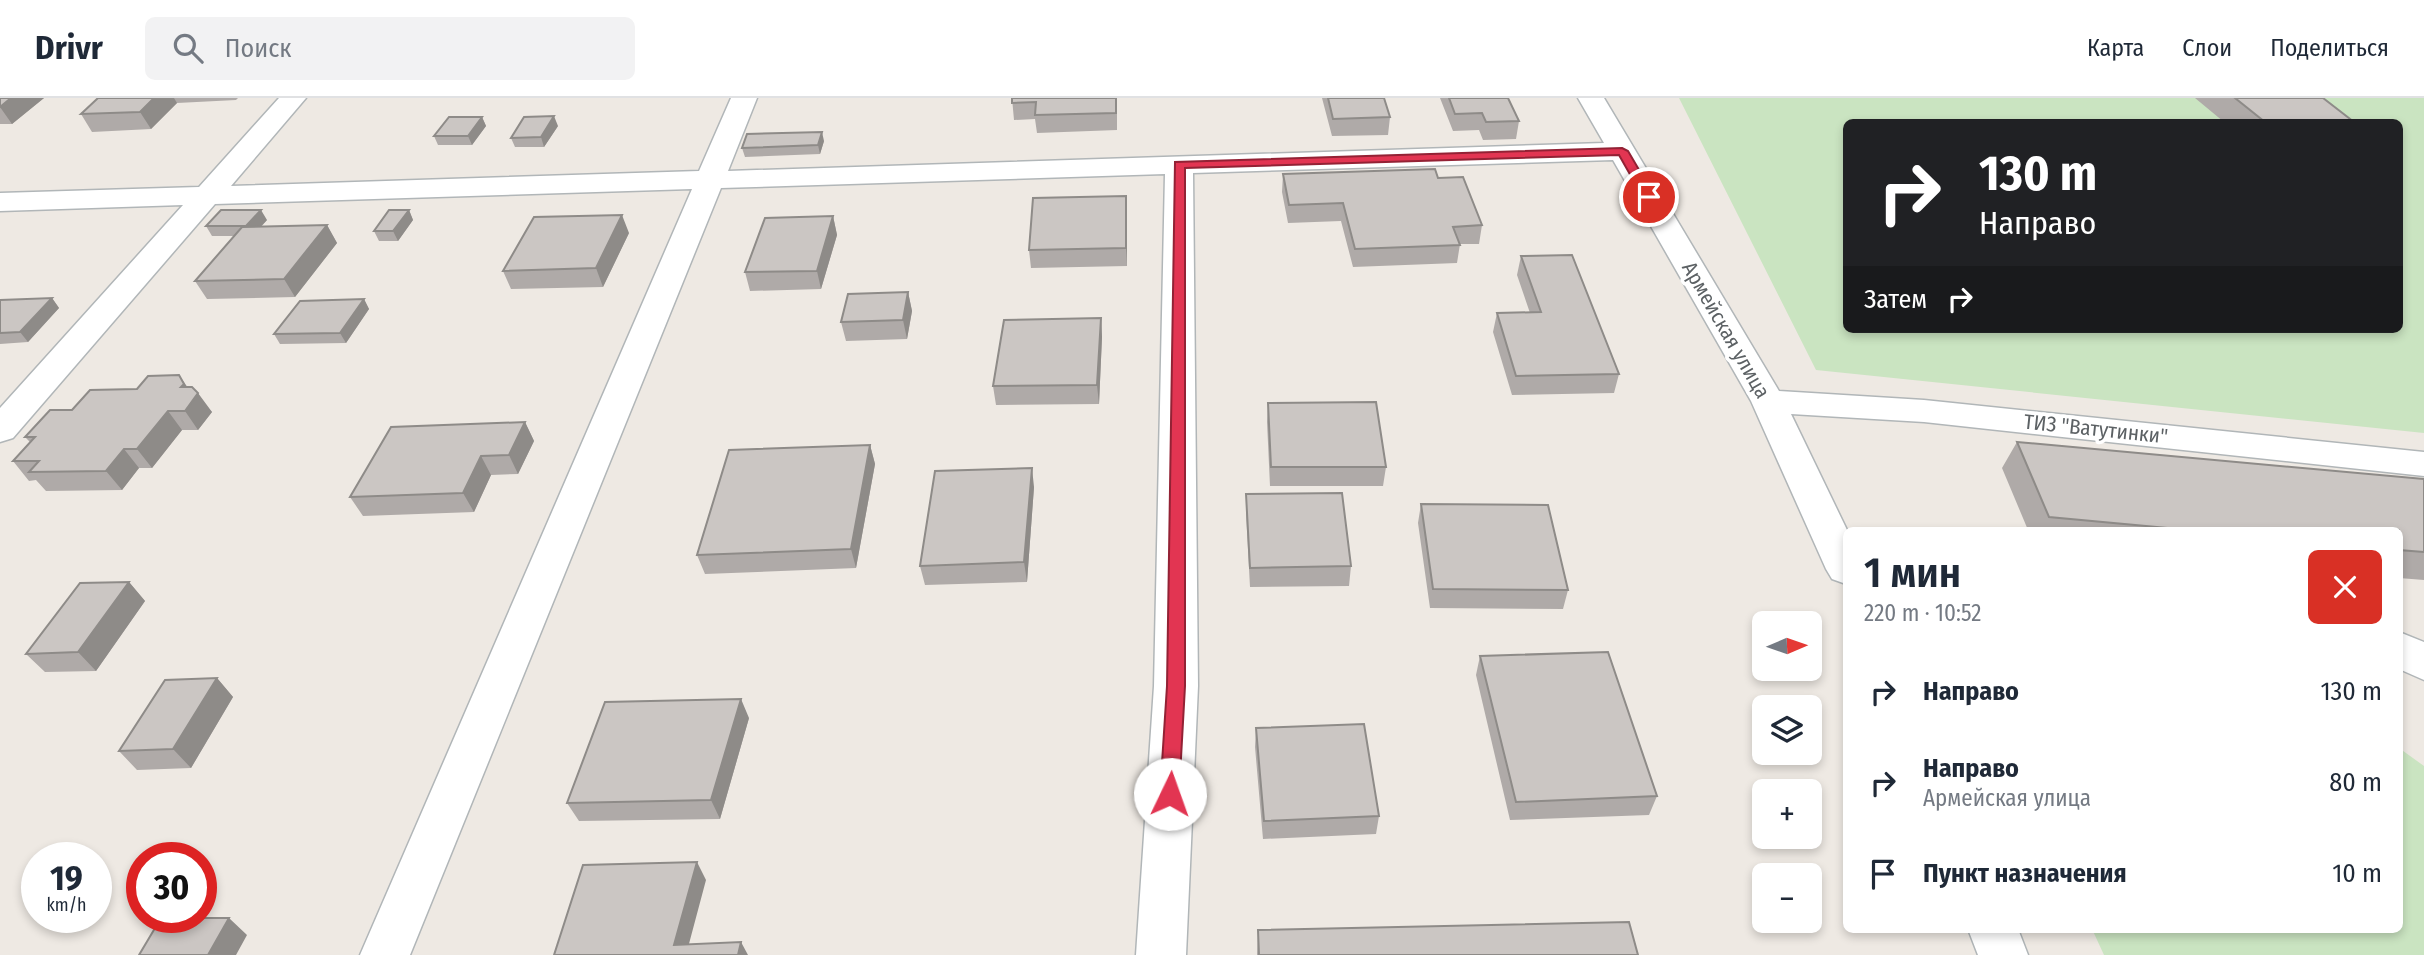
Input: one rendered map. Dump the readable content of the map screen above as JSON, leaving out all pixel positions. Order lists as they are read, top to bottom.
{
  "streets": {
    "street": ["Армейская улица", "ТИЗ \"Ватутинки\""]
  },
  "crossings": [
    ["Армейская улица", "ТИЗ \"Ватутинки\""]
  ],
  "north": "right",
  "page": {
    "header": "Drivr",
    "search": "Поиск",
    "nav": ["Карта", "Слои", "Поделиться"],
    "turn": ["130 m", "Направо"],
    "then": "Затем",
    "heading": ["1 мин", "220 m · 10:52"],
    "map_buttons": ["+", "−"],
    "list": [
      {
        "name": "Направо",
        "value": "130 m"
      },
      {
        "name": "Направо",
        "note": "Армейская улица",
        "value": "80 m"
      },
      {
        "name": "Пункт назначения",
        "value": "10 m"
      }
    ],
    "speed": "19 km/h",
    "limit": "30"
  }
}
